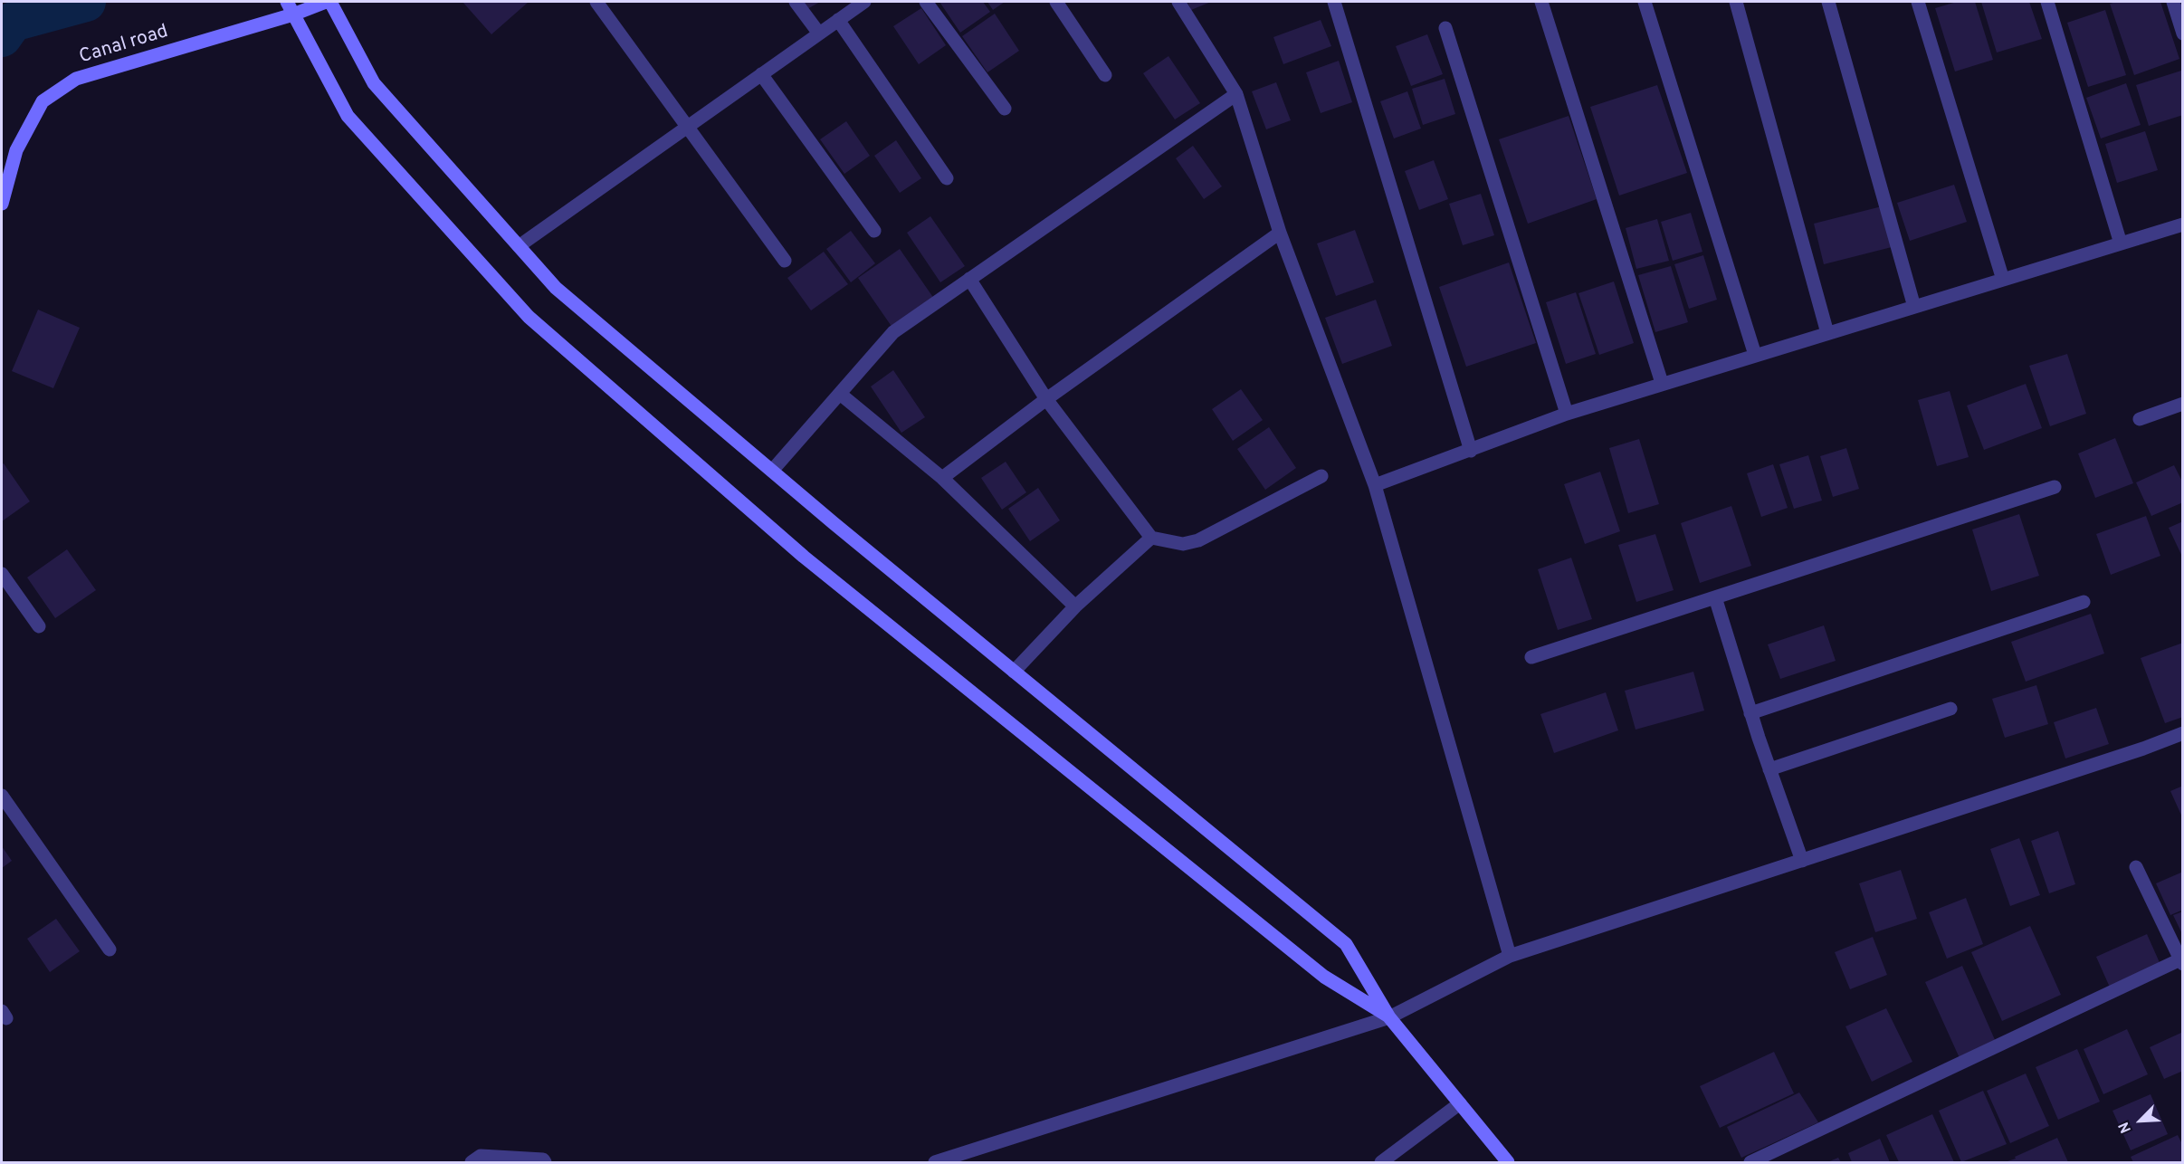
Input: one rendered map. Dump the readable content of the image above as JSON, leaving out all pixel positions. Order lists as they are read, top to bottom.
{
  "streets": {
    "main road": ["Canal road"]
  },
  "north": "bottom left"
}
